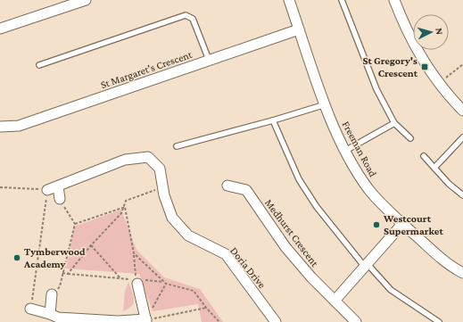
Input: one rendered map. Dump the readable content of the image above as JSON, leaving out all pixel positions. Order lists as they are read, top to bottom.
{
  "streets": {
    "street": [
      "St Margaret's Crescent",
      "Freeman Road",
      "Medhurst Crescent",
      "Doria Drive"
    ]
  },
  "crossings": [
    ["St Margaret's Crescent", "Freeman Road"]
  ],
  "places": {
    "transit": ["St Gregory's Crescent"],
    "other": ["Westcourt Supermarket", "Tymberwood Academy"]
  },
  "north": "right"
}
